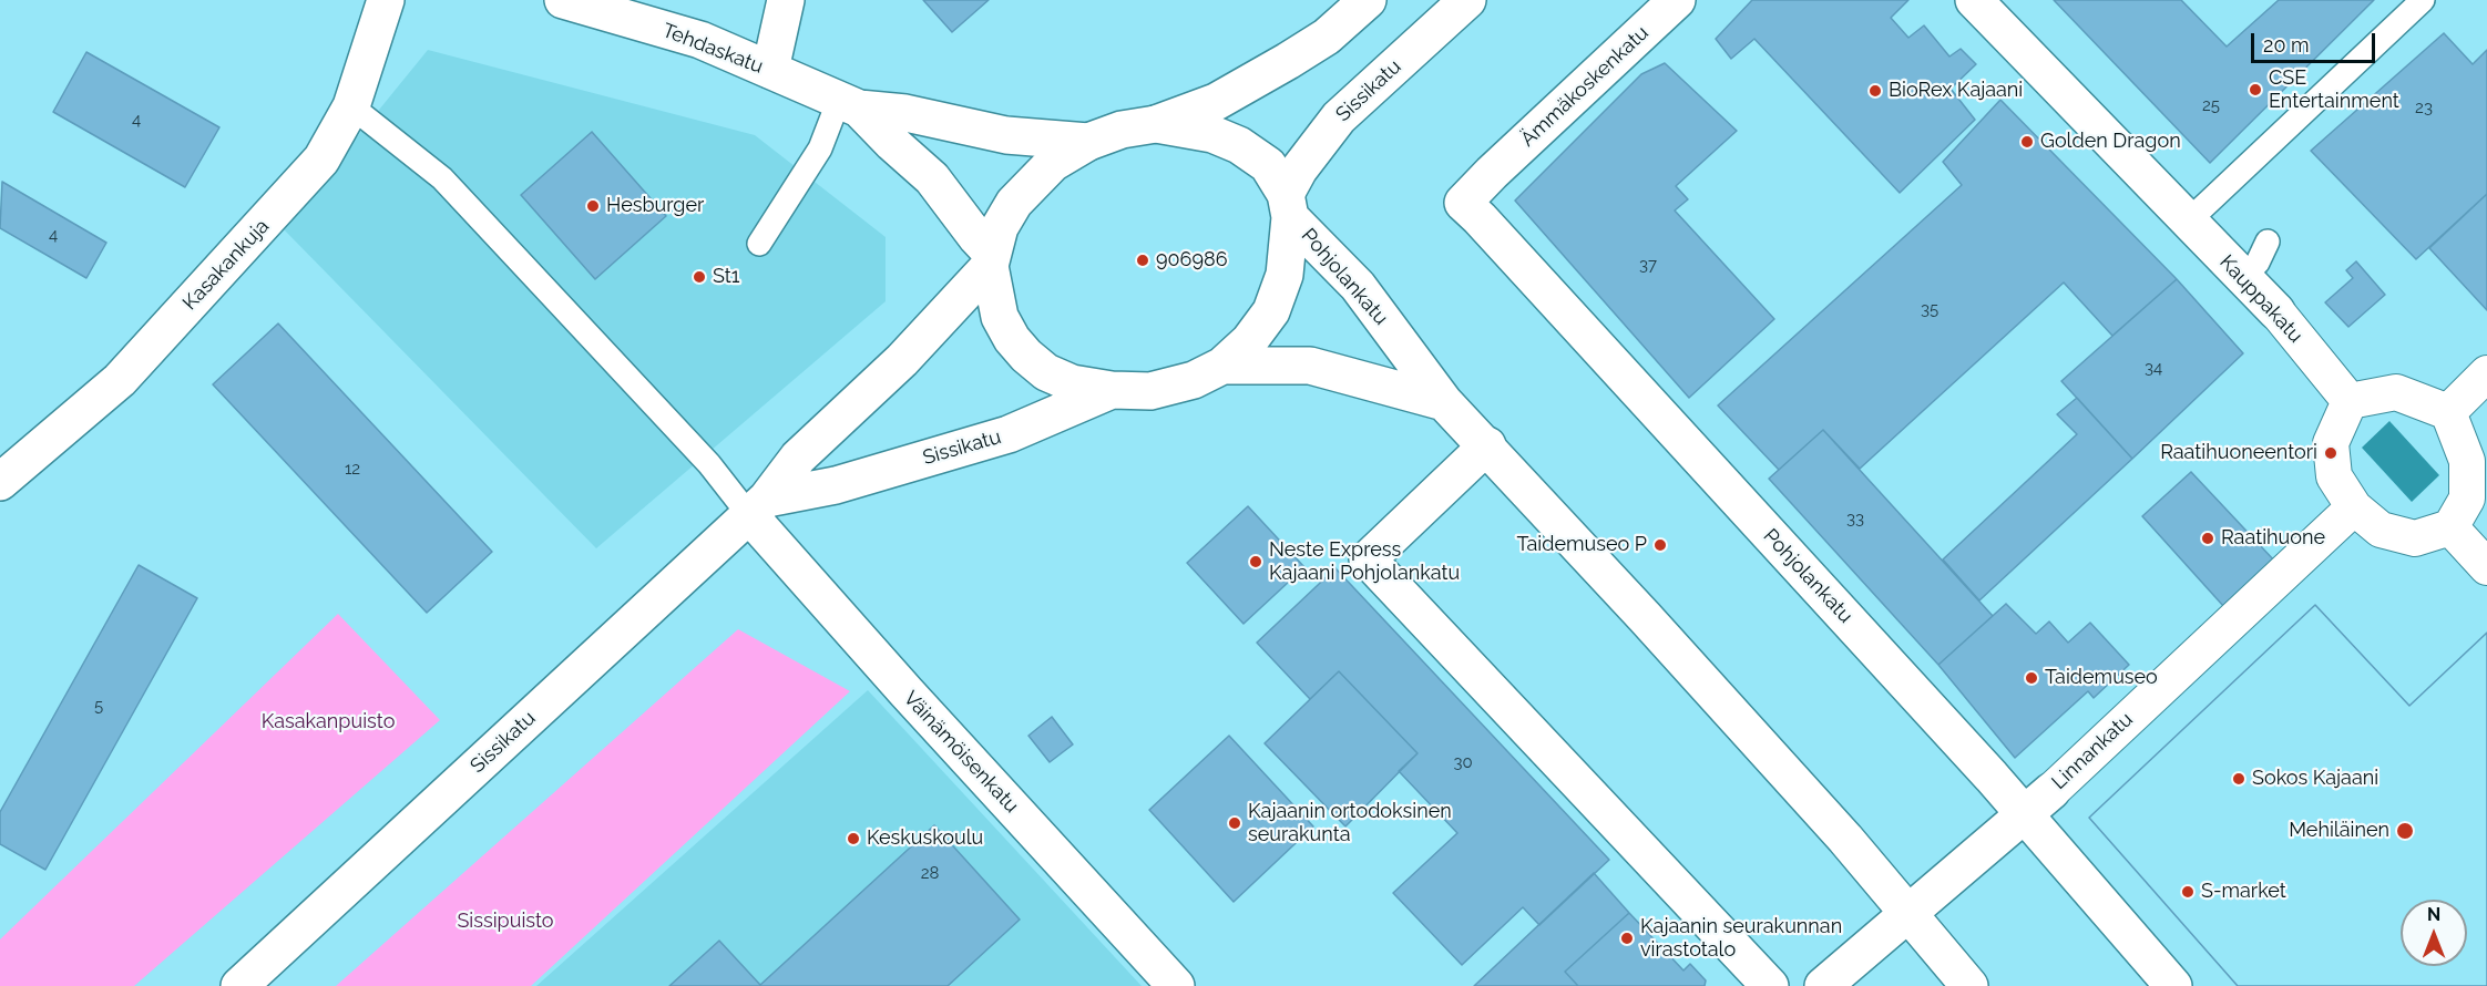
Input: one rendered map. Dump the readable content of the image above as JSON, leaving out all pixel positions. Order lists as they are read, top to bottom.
{
  "streets": {
    "street": [
      "Tehdaskatu",
      "Ämmäkoskenkatu",
      "Sissikatu",
      "Kasakankuja",
      "Pohjolankatu",
      "Kauppakatu",
      "Linnankatu",
      "Väinämöisenkatu"
    ]
  },
  "crossings": [
    ["Tehdaskatu", "Sissikatu"],
    ["Ämmäkoskenkatu", "Pohjolankatu"],
    ["Sissikatu", "Pohjolankatu"],
    ["Sissikatu", "Väinämöisenkatu"],
    ["Pohjolankatu", "Linnankatu"],
    ["Kauppakatu", "Linnankatu"]
  ],
  "parks": ["Kasakanpuisto", "Sissipuisto"],
  "places": [
    "CSE Entertainment",
    "BioRex Kajaani",
    "Golden Dragon",
    "Hesburger",
    "906986",
    "St1",
    "Raatihuoneentori",
    "Raatihuone",
    "Taidemuseo P",
    "Neste Express Kajaani Pohjolankatu",
    "Taidemuseo",
    "Sokos Kajaani",
    "Kajaanin ortodoksinen seurakunta",
    "Mehiläinen",
    "Keskuskoulu",
    "S-market",
    "Kajaanin seurakunnan virastotalo"
  ],
  "house_numbers": [
    "25",
    "23",
    "4",
    "4",
    "37",
    "35",
    "34",
    "12",
    "33",
    "5",
    "30",
    "28"
  ],
  "scale_bar": "20 m",
  "north": "top"
}
